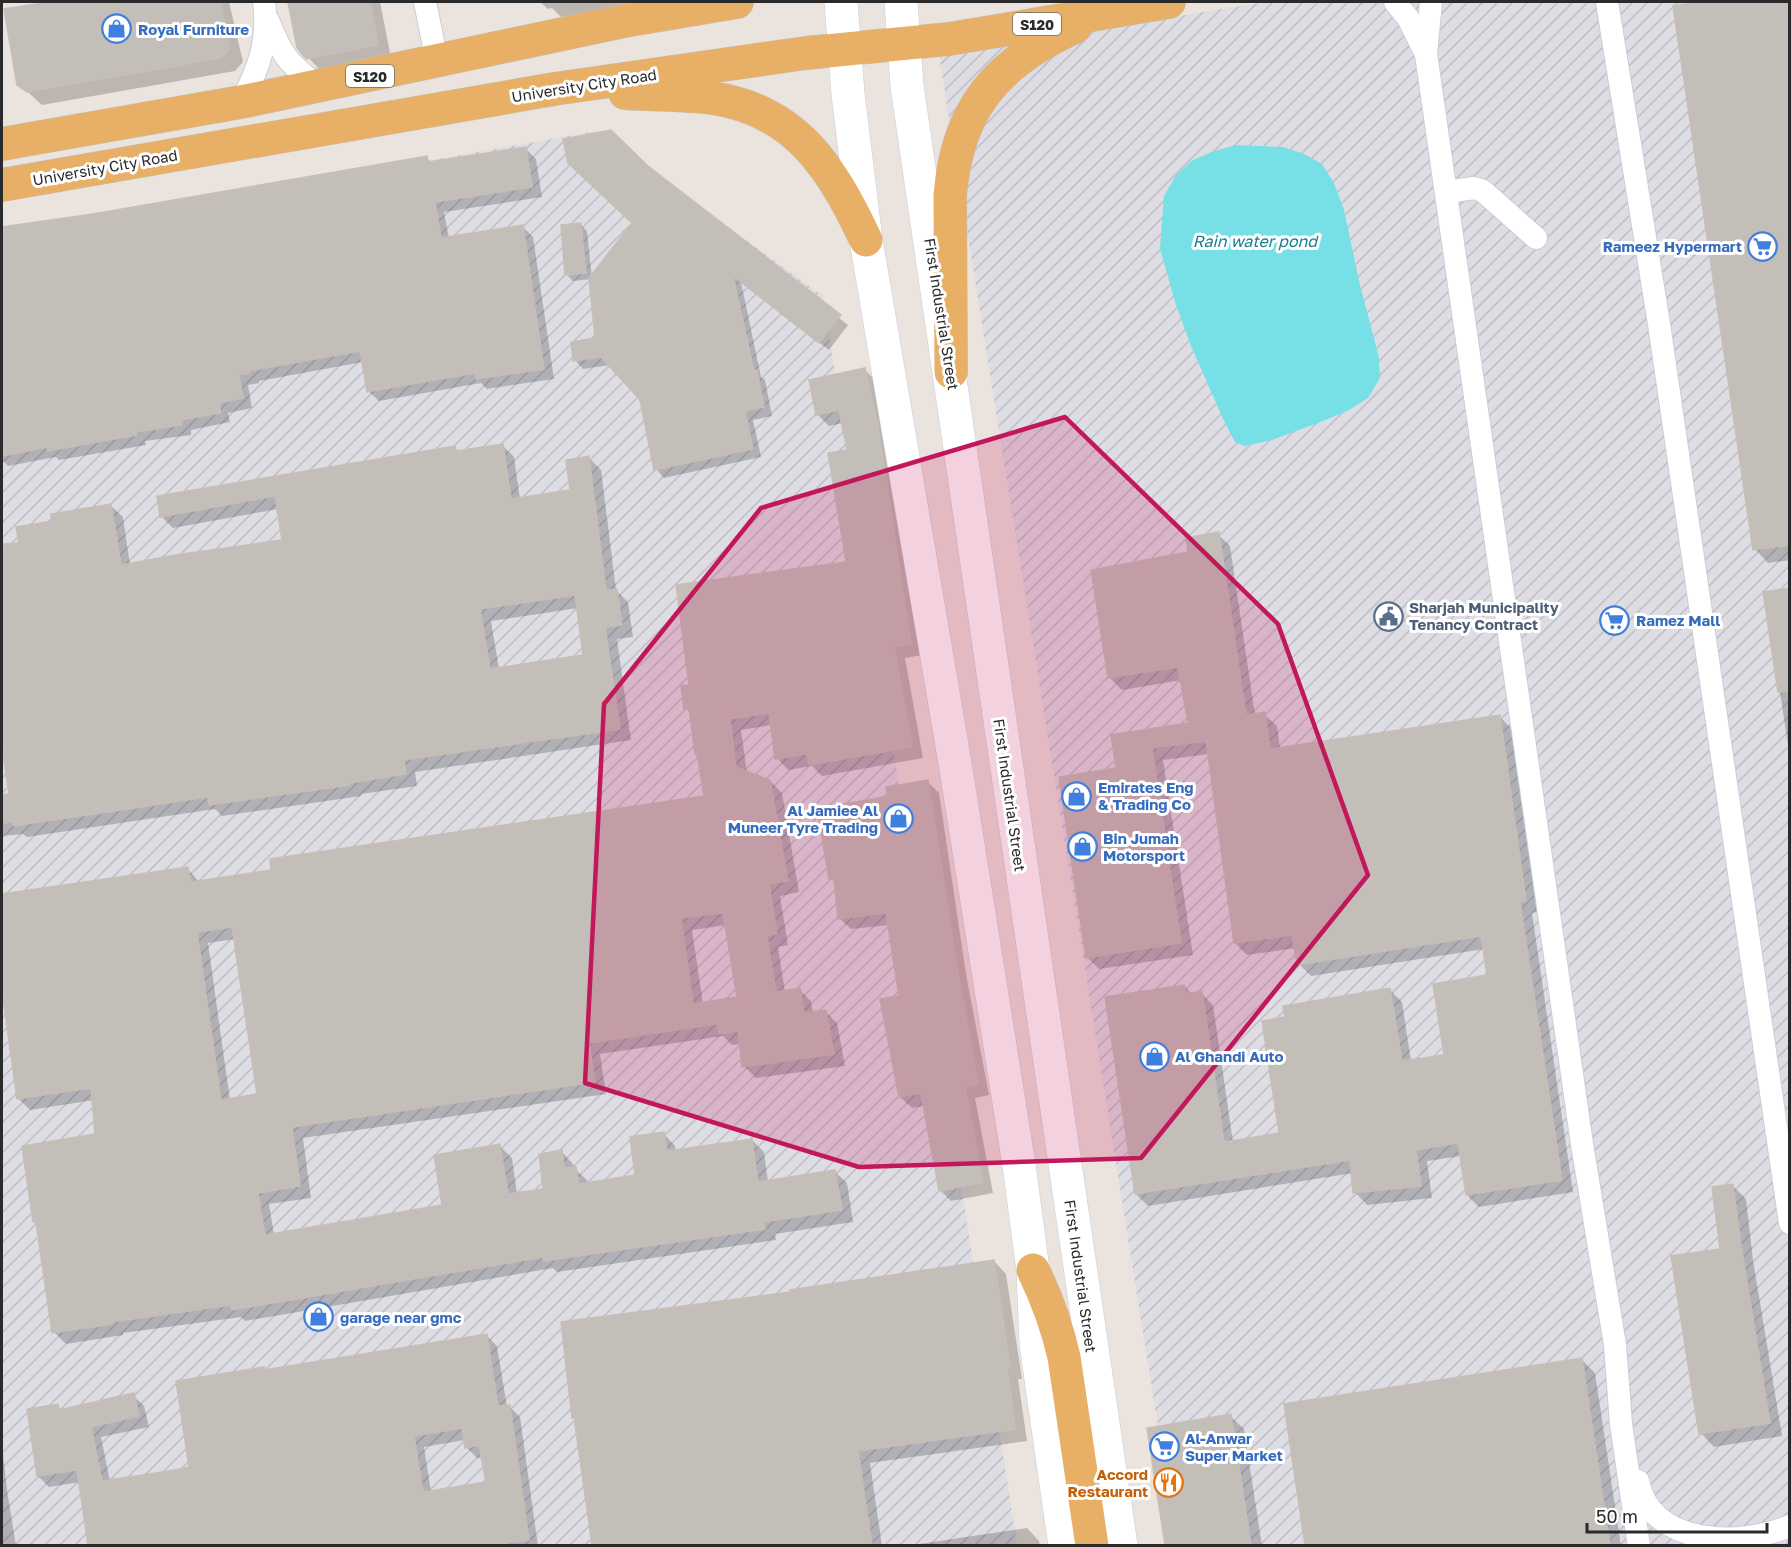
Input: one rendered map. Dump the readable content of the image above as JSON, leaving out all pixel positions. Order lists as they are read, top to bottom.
{
  "streets": {
    "main road": ["S120", "University City Road", "First Industrial Street"]
  },
  "crossings": [
    ["University City Road", "First Industrial Street"]
  ],
  "water": ["Rain water pond"],
  "places": {
    "shop": [
      "Royal Furniture",
      "Emirates Eng & Trading Co",
      "Al Jamiee Al Muneer Tyre Trading",
      "Bin Jumah Motorsport",
      "Al Ghandi Auto",
      "garage near gmc"
    ],
    "supermarket": ["Rameez Hypermart", "Ramez Mall", "Al-Anwar Super Market"],
    "public building": ["Sharjah Municipality Tenancy Contract"],
    "restaurant": ["Accord Restaurant"]
  },
  "scale_bar": "50 m"
}
